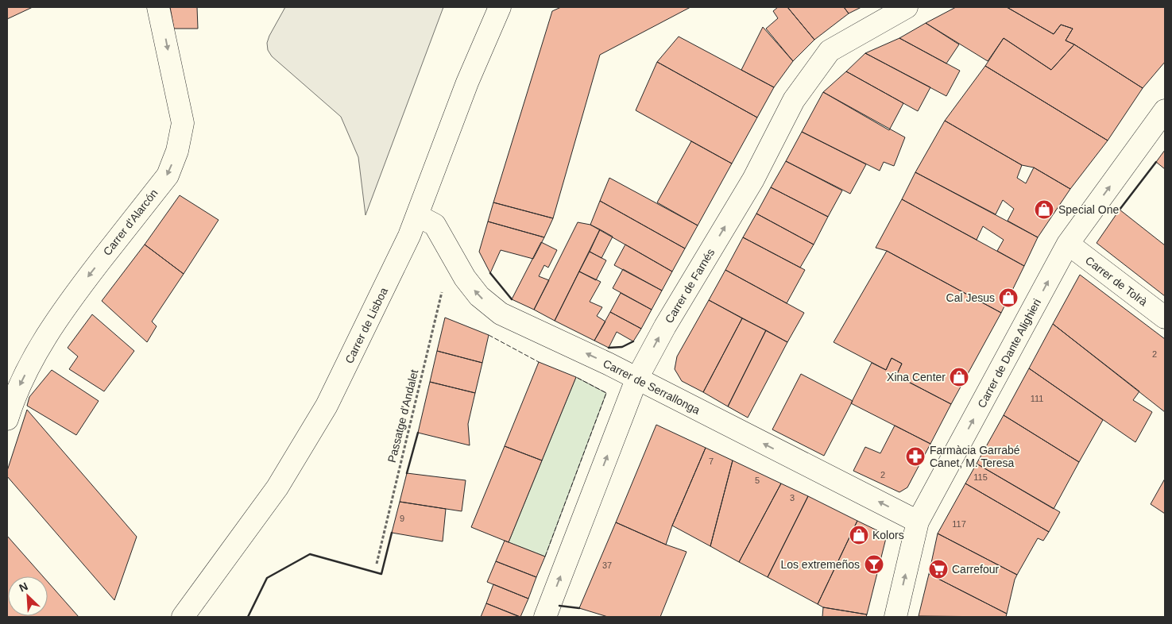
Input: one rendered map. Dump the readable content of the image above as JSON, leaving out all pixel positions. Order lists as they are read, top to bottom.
{
  "streets": {
    "street": [
      "Carrer d'Alarcón",
      "Carrer de Tolrà",
      "Carrer de Farnés",
      "Carrer de Lisboa",
      "Carrer de Dante Alighieri",
      "Carrer de Serrallonga"
    ],
    "path": ["Passatge d'Andalet"]
  },
  "crossings": [
    ["Carrer de Tolrà", "Carrer de Dante Alighieri"],
    ["Carrer de Farnés", "Carrer de Serrallonga"],
    ["Carrer de Lisboa", "Carrer de Serrallonga"],
    ["Carrer de Dante Alighieri", "Carrer de Serrallonga"]
  ],
  "one_way": [
    "Carrer d'Alarcón",
    "Carrer de Farnés",
    "Carrer de Dante Alighieri",
    "Carrer de Serrallonga"
  ],
  "places": {
    "shop": [
      "Special One",
      "Cal Jesus",
      "Xina Center",
      "Kolors"
    ],
    "pharmacy": ["Farmàcia Garrabé Canet, M. Teresa"],
    "bar": ["Los extremeños"],
    "supermarket": ["Carrefour"]
  },
  "house_numbers": [
    "2",
    "111",
    "7",
    "2",
    "115",
    "5",
    "3",
    "9",
    "117",
    "37"
  ],
  "north": "top left"
}
